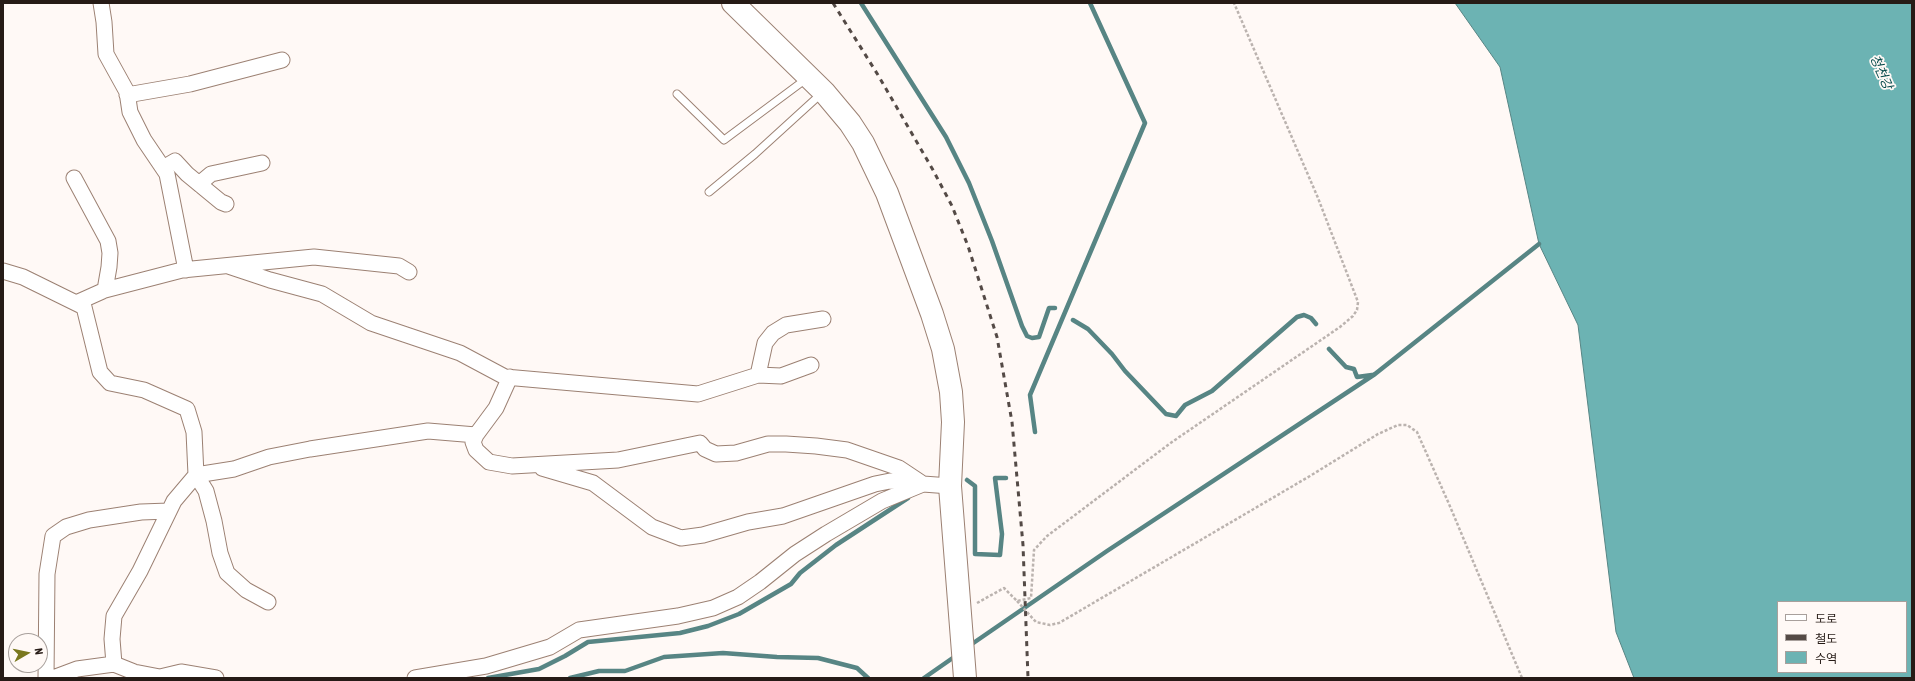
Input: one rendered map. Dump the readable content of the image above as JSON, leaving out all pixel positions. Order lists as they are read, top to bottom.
{
  "water": ["청천강"],
  "legend": ["도로", "철도", "수역"],
  "north": "right"
}
